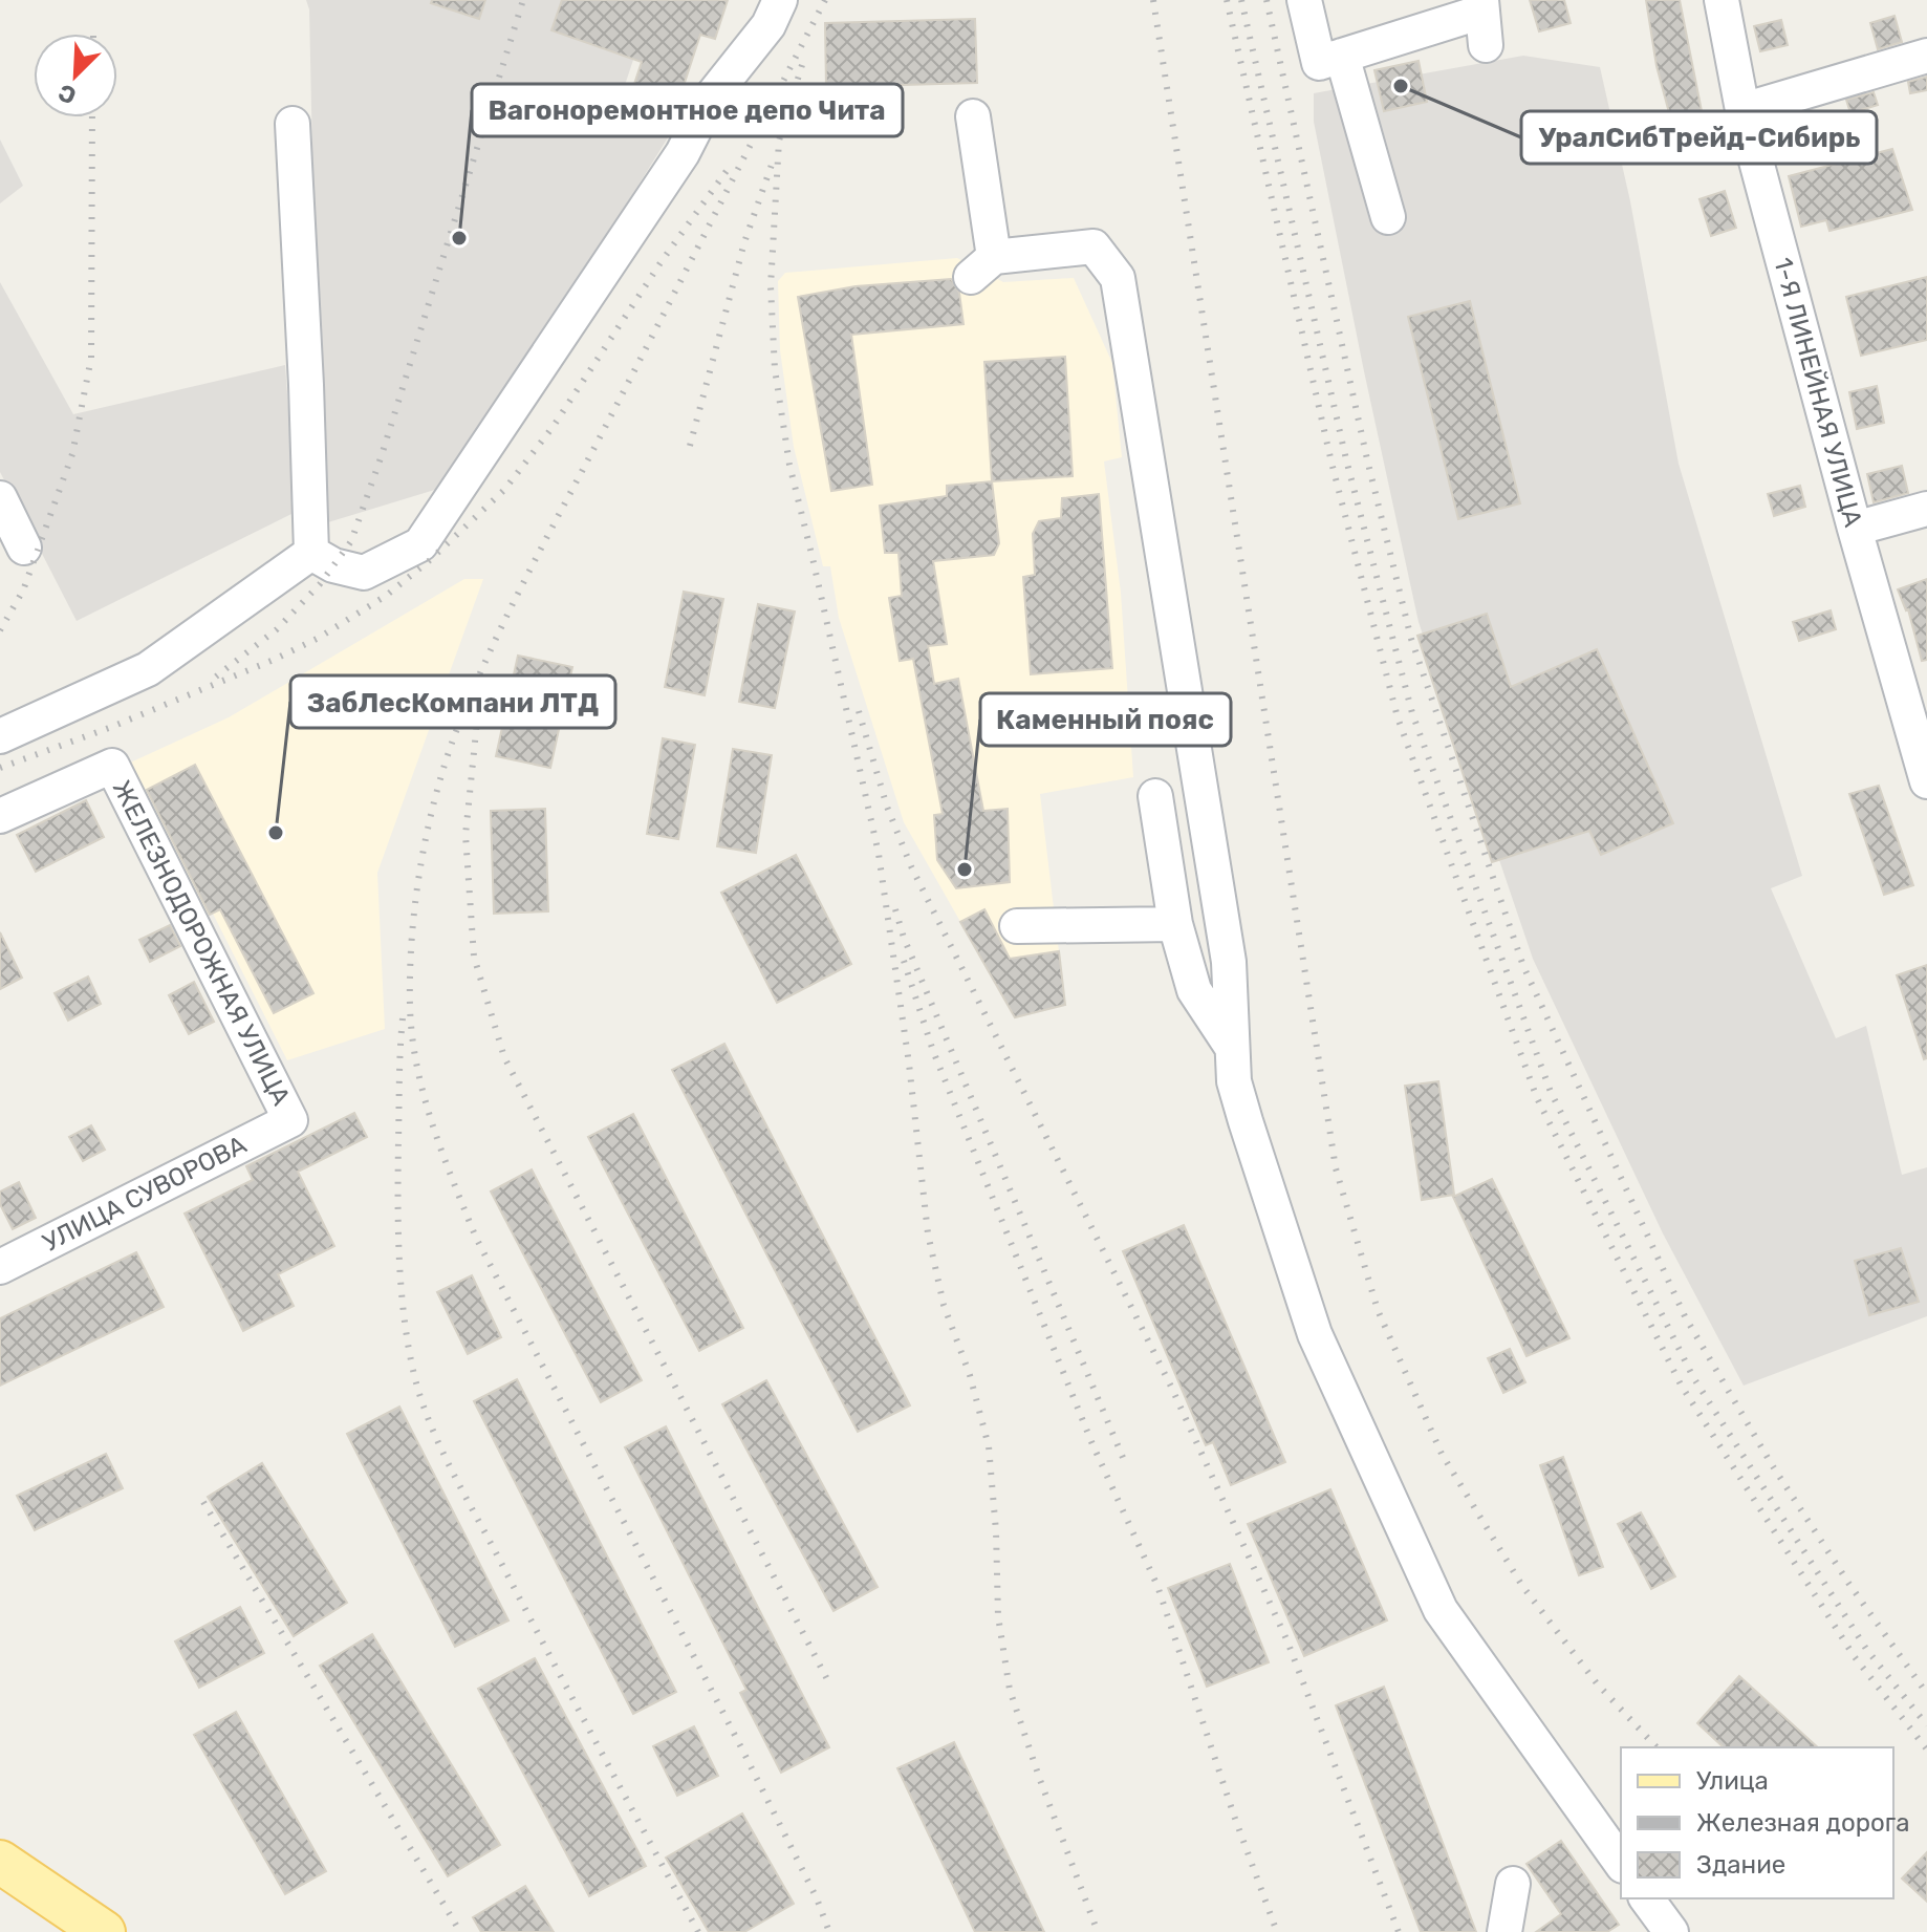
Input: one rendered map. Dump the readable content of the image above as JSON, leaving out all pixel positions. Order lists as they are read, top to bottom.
{
  "streets": {
    "street": ["1-Я ЛИНЕЙНАЯ УЛИЦА", "ЖЕЛЕЗНОДОРОЖНАЯ УЛИЦА", "УЛИЦА СУВОРОВА"]
  },
  "crossings": [
    ["ЖЕЛЕЗНОДОРОЖНАЯ УЛИЦА", "УЛИЦА СУВОРОВА"]
  ],
  "places": [
    "УралСибТрейд-Сибирь",
    "Вагоноремонтное депо Чита",
    "ЗабЛесКомпани ЛТД",
    "Каменный пояс"
  ],
  "legend": ["Улица", "Железная дорога", "Здание"],
  "north": "bottom left"
}
